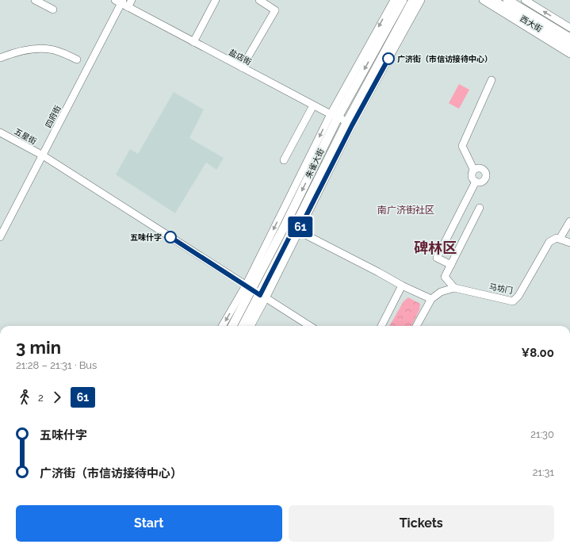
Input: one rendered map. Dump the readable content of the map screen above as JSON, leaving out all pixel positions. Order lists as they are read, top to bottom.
{
  "streets": {
    "main road": ["西大街", "朱雀大街"],
    "street": [
      "盐店街",
      "四府街",
      "五星街",
      "马坊门"
    ]
  },
  "crossings": [
    ["盐店街", "四府街"],
    ["盐店街", "朱雀大街"],
    ["四府街", "五星街"]
  ],
  "districts": ["南广济街社区", "碑林区"],
  "places": ["广济街（市信访接待中心）", "五味什字"],
  "lines": ["bus line 61"],
  "page": {
    "on_map": "61",
    "heading": ["3 min", "21:28 – 21:31 · Bus", "¥8.00"],
    "legs": ["2", "61"],
    "list": [
      {
        "name": "五味什字",
        "value": "21:30"
      },
      {
        "name": "广济街（市信访接待中心）",
        "value": "21:31"
      }
    ],
    "buttons": ["Start", "Tickets"]
  }
}
